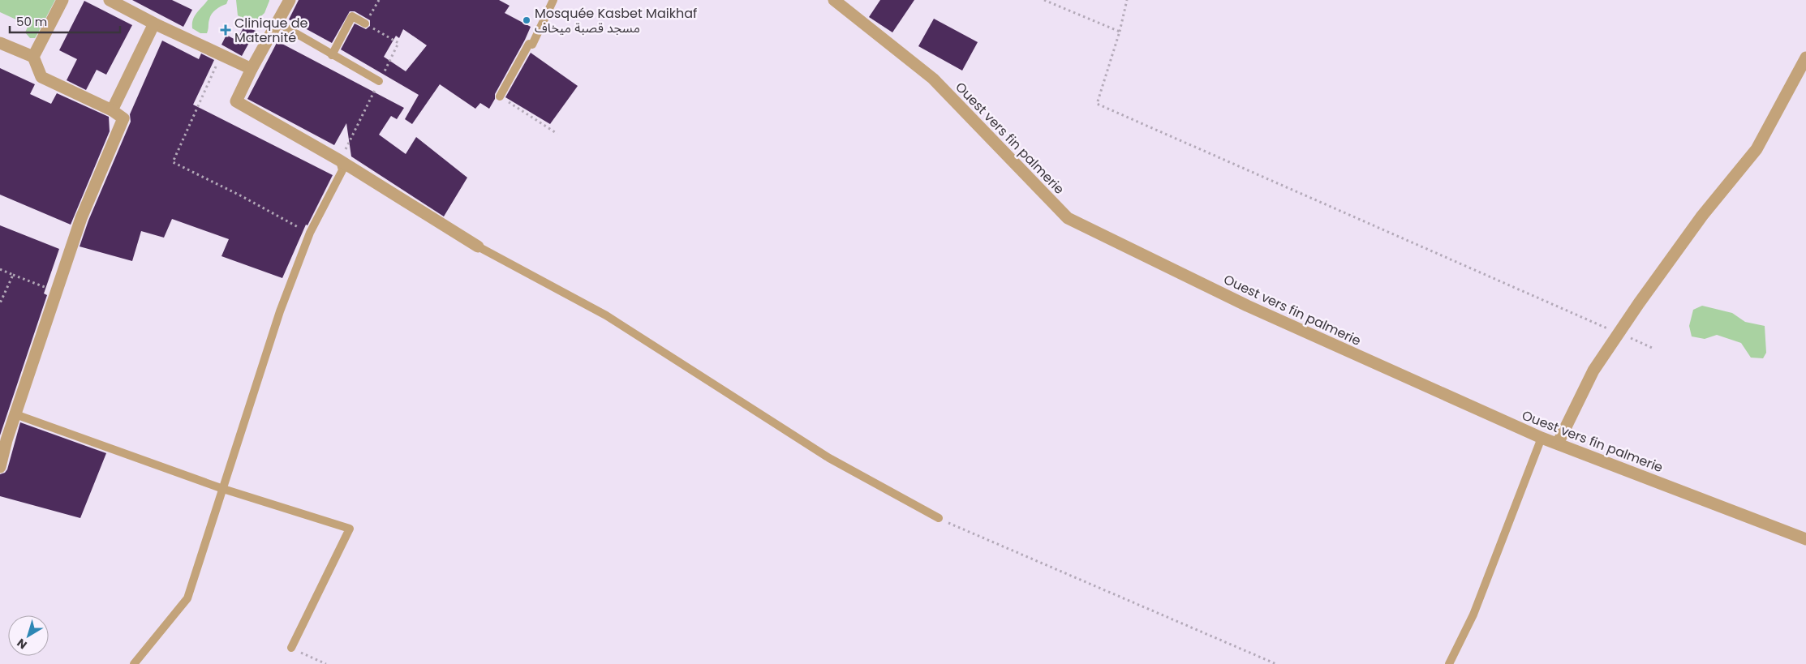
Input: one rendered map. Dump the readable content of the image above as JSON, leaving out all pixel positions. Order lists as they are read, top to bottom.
{
  "streets": {
    "street": ["Ouest vers fin palmerie"]
  },
  "places": {
    "other": ["Mosquée Kasbet Maikhaf مسجد قصبة ميخاف"],
    "health": ["Clinique de Maternité"]
  },
  "scale_bar": "50 m",
  "north": "bottom left"
}
